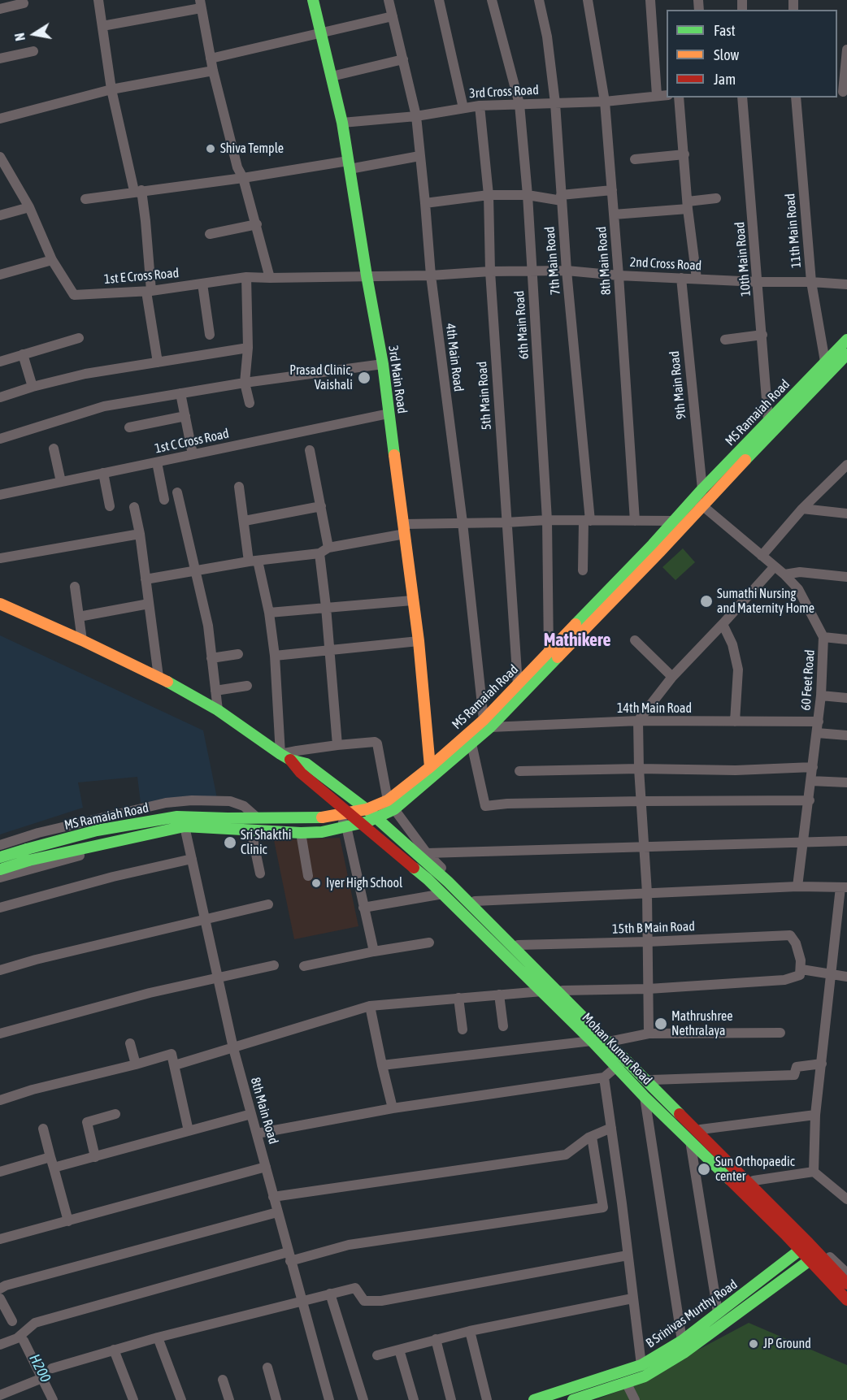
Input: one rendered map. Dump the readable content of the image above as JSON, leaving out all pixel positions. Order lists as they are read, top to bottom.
{
  "streets": {
    "street": [
      "3rd Cross Road",
      "11th Main Road",
      "10th Main Road",
      "7th Main Road",
      "8th Main Road",
      "2nd Cross Road",
      "1st E Cross Road",
      "6th Main Road",
      "4th Main Road",
      "3rd Main Road",
      "9th Main Road",
      "5th Main Road",
      "MS Ramaiah Road",
      "1st C Cross Road",
      "60 Feet Road",
      "14th Main Road",
      "15th B Main Road",
      "Mohan Kumar Road",
      "B Srinivas Murthy Road"
    ]
  },
  "crossings": [
    ["3rd Cross Road", "7th Main Road"],
    ["3rd Cross Road", "8th Main Road"],
    ["3rd Cross Road", "6th Main Road"],
    ["3rd Cross Road", "4th Main Road"],
    ["3rd Cross Road", "3rd Main Road"],
    ["3rd Cross Road", "5th Main Road"],
    ["11th Main Road", "2nd Cross Road"],
    ["11th Main Road", "MS Ramaiah Road"],
    ["10th Main Road", "2nd Cross Road"],
    ["10th Main Road", "MS Ramaiah Road"],
    ["7th Main Road", "2nd Cross Road"],
    ["8th Main Road", "2nd Cross Road"],
    ["8th Main Road", "MS Ramaiah Road"],
    ["2nd Cross Road", "1st E Cross Road"],
    ["2nd Cross Road", "6th Main Road"],
    ["2nd Cross Road", "4th Main Road"],
    ["2nd Cross Road", "3rd Main Road"],
    ["2nd Cross Road", "9th Main Road"],
    ["2nd Cross Road", "5th Main Road"],
    ["1st E Cross Road", "3rd Main Road"],
    ["6th Main Road", "MS Ramaiah Road"],
    ["4th Main Road", "MS Ramaiah Road"],
    ["4th Main Road", "14th Main Road"],
    ["3rd Main Road", "MS Ramaiah Road"],
    ["3rd Main Road", "1st C Cross Road"],
    ["9th Main Road", "MS Ramaiah Road"],
    ["5th Main Road", "MS Ramaiah Road"],
    ["MS Ramaiah Road", "60 Feet Road"],
    ["MS Ramaiah Road", "14th Main Road"],
    ["MS Ramaiah Road", "Mohan Kumar Road"],
    ["60 Feet Road", "14th Main Road"],
    ["Mohan Kumar Road", "B Srinivas Murthy Road"]
  ],
  "districts": ["Mathikere"],
  "water": ["H200"],
  "places": [
    "Shiva Temple",
    "Prasad Clinic, Vaishali",
    "Sumathi Nursing and Maternity Home",
    "Sri Shakthi Clinic",
    "Iyer High School",
    "Mathrushree Nethralaya",
    "Sun Orthopaedic center",
    "JP Ground"
  ],
  "legend": ["Fast", "Slow", "Jam"],
  "north": "left"
}
